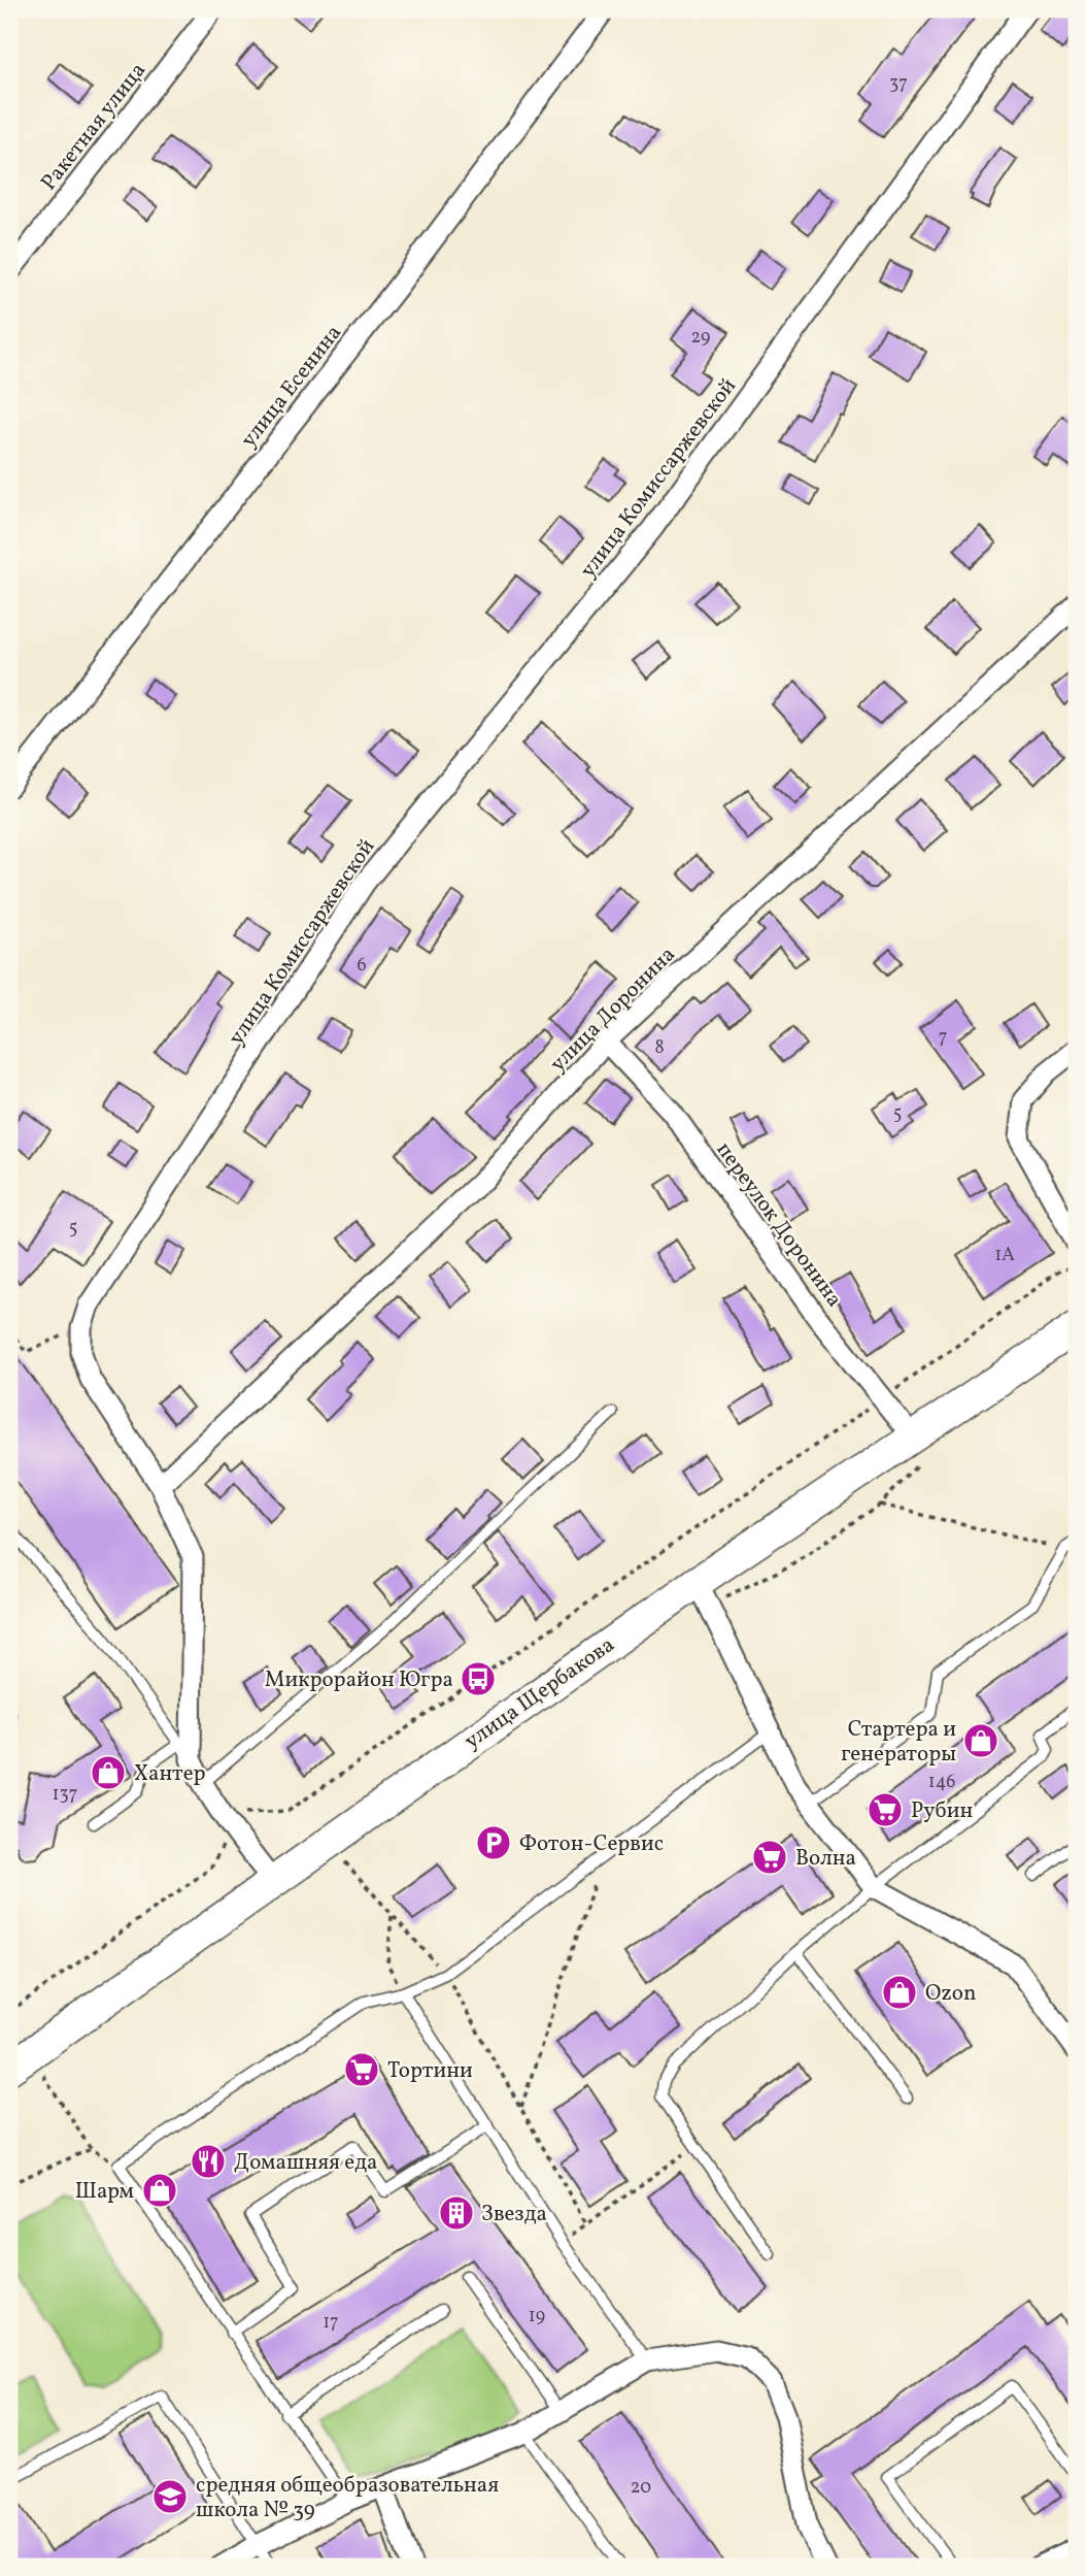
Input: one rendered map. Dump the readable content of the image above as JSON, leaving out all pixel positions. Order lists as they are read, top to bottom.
{
  "streets": {
    "main road": ["улица Щербакова"],
    "street": [
      "Ракетная улица",
      "улица Есенина",
      "улица Комиссаржевской",
      "улица Доронина",
      "переулок Доронина"
    ]
  },
  "crossings": [
    ["улица Комиссаржевской", "улица Доронина"],
    ["улица Комиссаржевской", "улица Щербакова"],
    ["улица Доронина", "переулок Доронина"],
    ["переулок Доронина", "улица Щербакова"]
  ],
  "places": {
    "bus stop": ["Микрорайон Югра"],
    "shop": [
      "Стартера и генераторы",
      "Хантер",
      "Ozon",
      "Шарм"
    ],
    "supermarket": ["Рубин", "Волна", "Тортини"],
    "parking": ["Фотон-Сервис"],
    "restaurant": ["Домашняя еда"],
    "building": ["Звезда"],
    "school or university": ["средняя общеобразовательная школа № 39"]
  },
  "house_numbers": [
    "37",
    "29",
    "6",
    "7",
    "8",
    "5",
    "5",
    "1А",
    "146",
    "137",
    "19",
    "17",
    "20"
  ]
}
